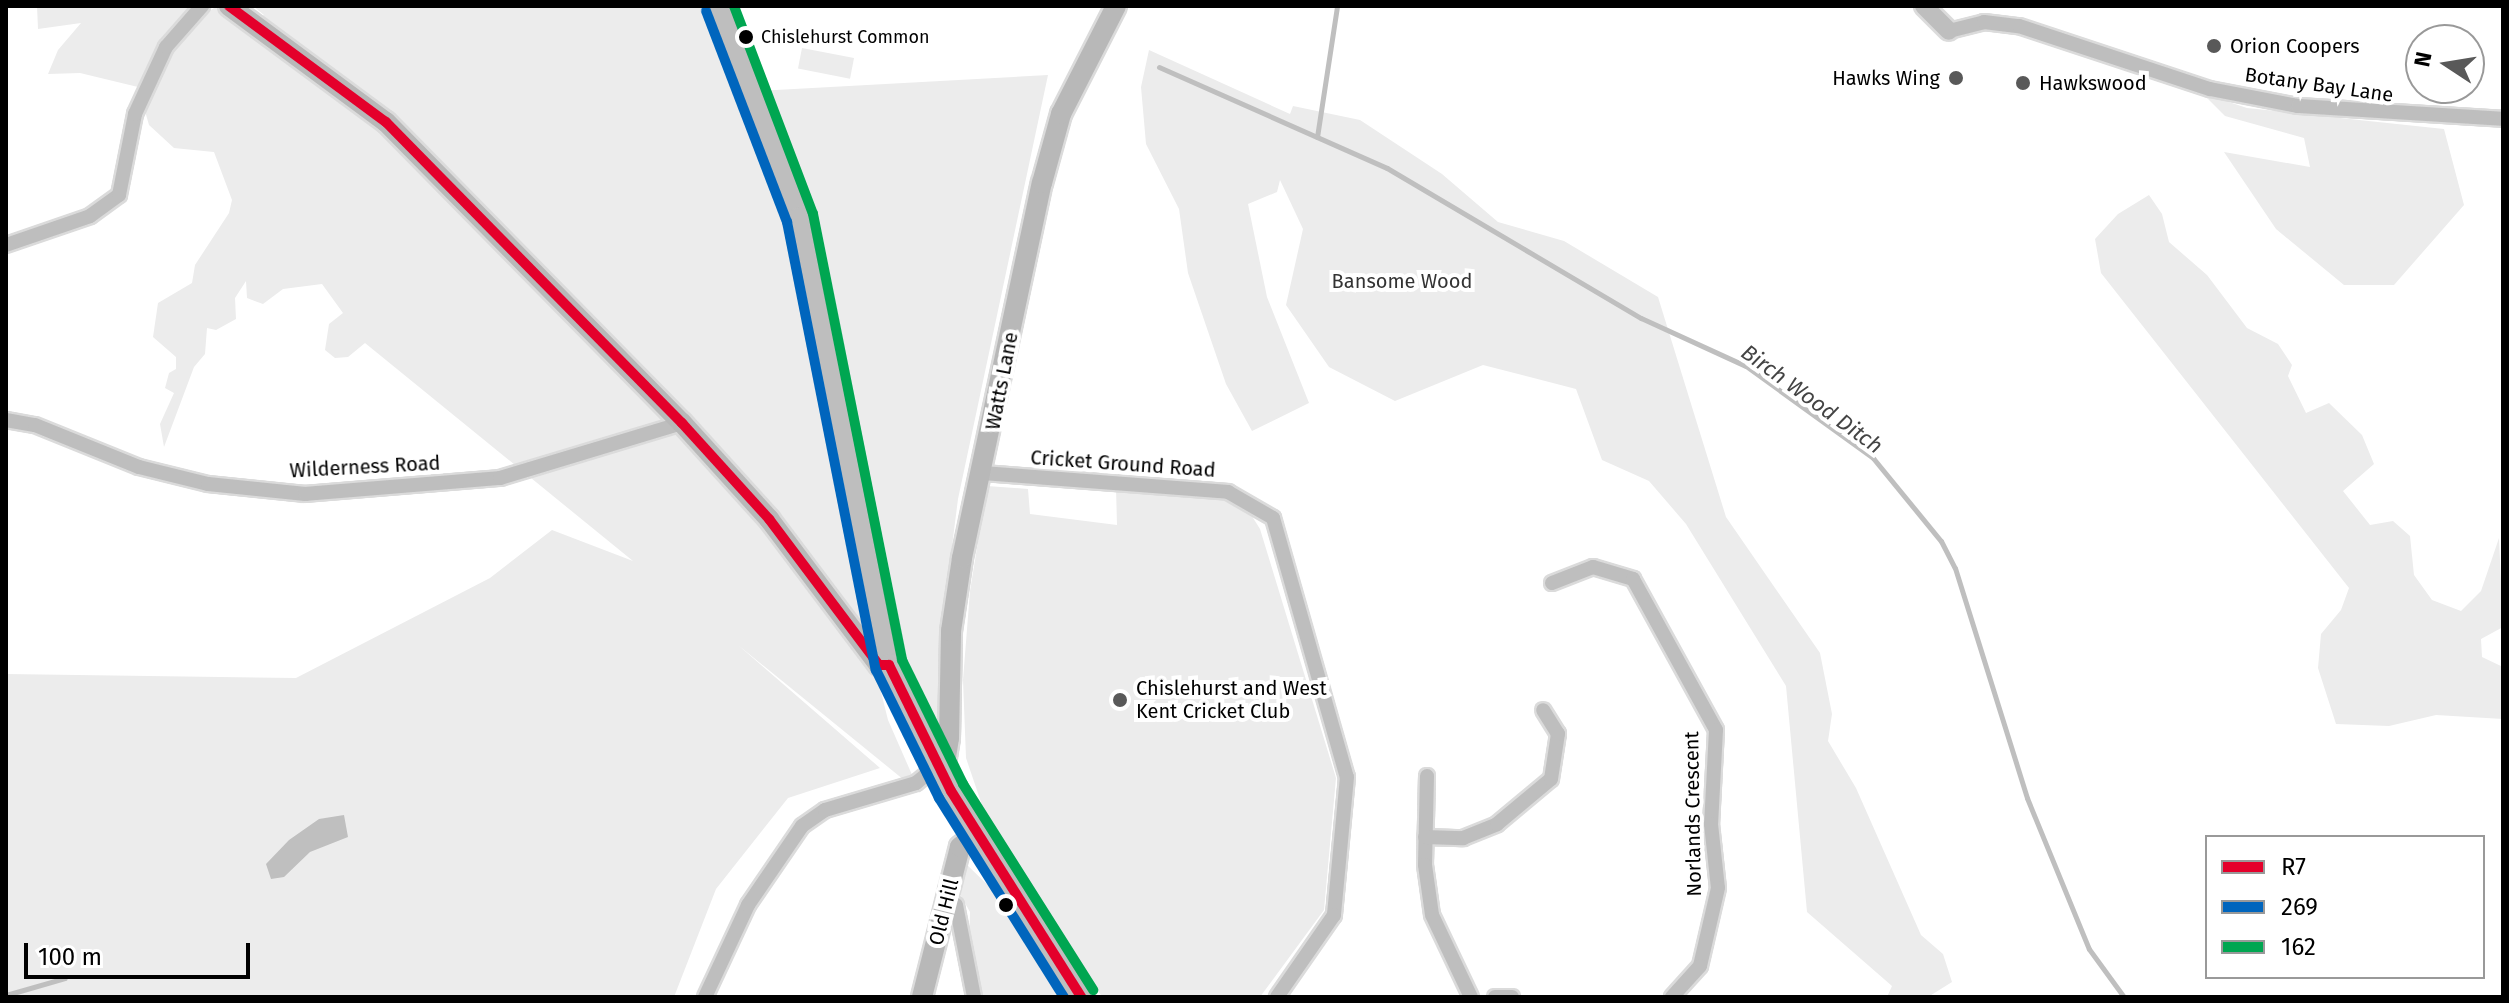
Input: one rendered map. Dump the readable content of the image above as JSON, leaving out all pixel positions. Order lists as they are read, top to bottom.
{
  "streets": {
    "main road": ["Watts Lane", "Old Hill"],
    "street": [
      "Botany Bay Lane",
      "Cricket Ground Road",
      "Wilderness Road",
      "Norlands Crescent"
    ]
  },
  "crossings": [
    ["Watts Lane", "Cricket Ground Road"]
  ],
  "water": ["Birch Wood Ditch"],
  "parks": ["Bansome Wood"],
  "places": [
    "Chislehurst Common",
    "Orion Coopers",
    "Hawks Wing",
    "Hawkswood",
    "Chislehurst and West Kent Cricket Club"
  ],
  "lines": ["transit line R7", "transit line 162", "transit line 269"],
  "legend": ["R7", "269", "162"],
  "scale_bar": "100 m",
  "north": "left"
}
